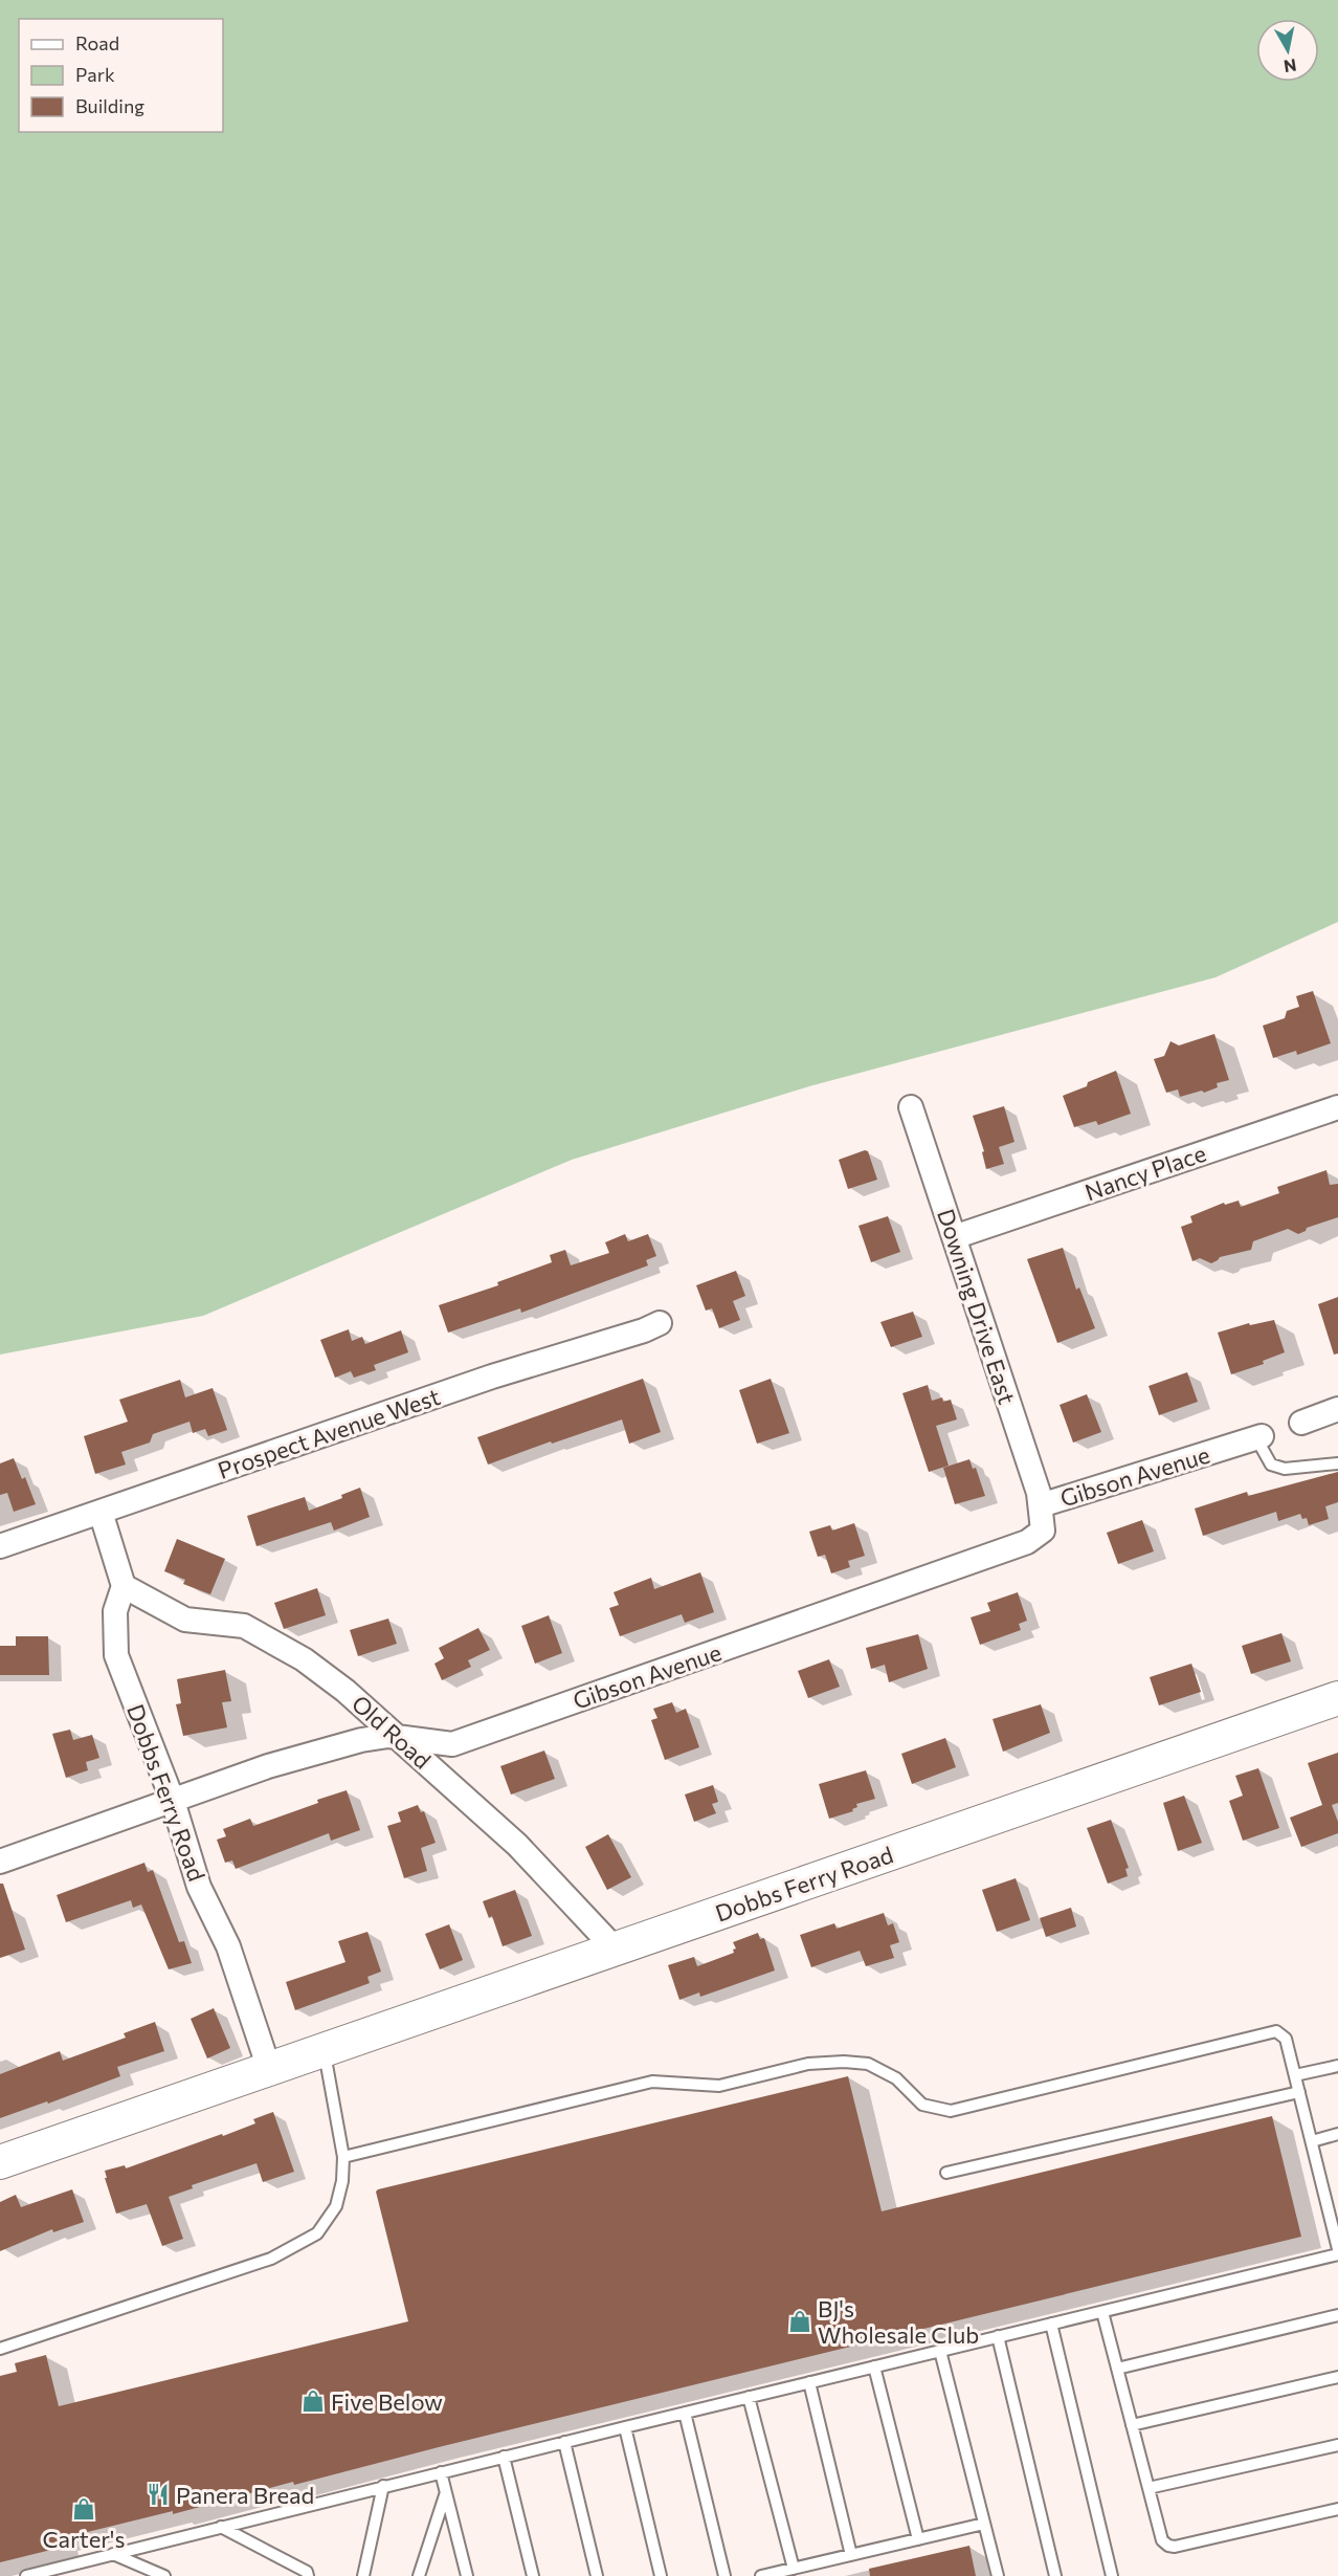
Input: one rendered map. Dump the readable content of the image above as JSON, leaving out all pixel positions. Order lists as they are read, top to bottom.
{
  "streets": {
    "main road": ["Dobbs Ferry Road"],
    "street": [
      "Nancy Place",
      "Downing Drive East",
      "Prospect Avenue West",
      "Gibson Avenue",
      "Old Road"
    ]
  },
  "crossings": [
    ["Nancy Place", "Downing Drive East"],
    ["Downing Drive East", "Gibson Avenue"],
    ["Gibson Avenue", "Old Road"],
    ["Gibson Avenue", "Dobbs Ferry Road"],
    ["Old Road", "Dobbs Ferry Road"]
  ],
  "places": {
    "shop": ["BJ's Wholesale Club", "Five Below", "Carter's"],
    "restaurant": ["Panera Bread"]
  },
  "legend": ["Road", "Park", "Building"],
  "north": "bottom"
}
